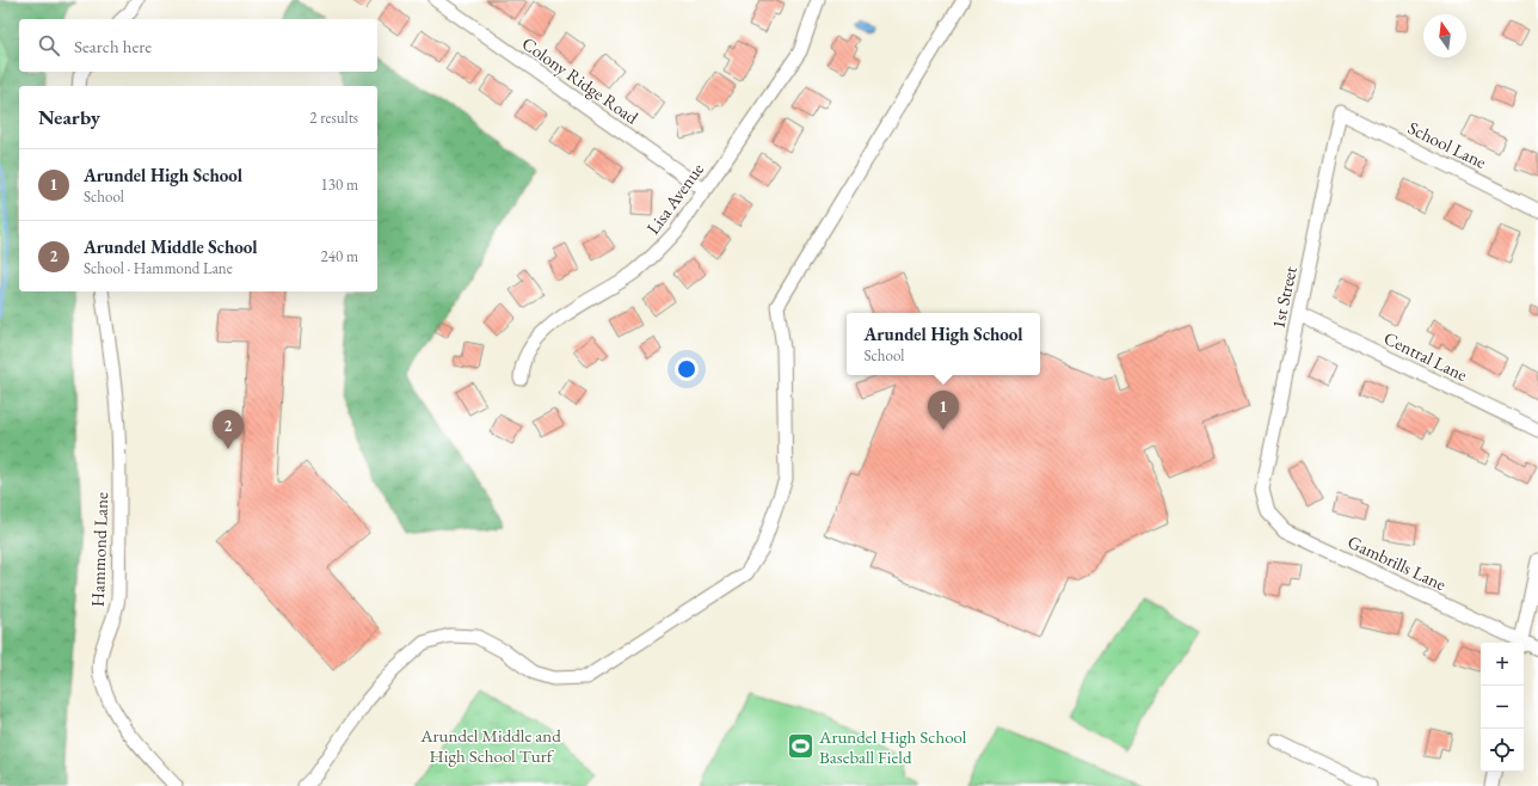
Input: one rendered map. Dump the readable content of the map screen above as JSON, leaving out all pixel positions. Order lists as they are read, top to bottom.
{
  "streets": {
    "street": [
      "Colony Ridge Road",
      "School Lane",
      "Lisa Avenue",
      "1st Street",
      "Central Lane",
      "Hammond Lane",
      "Gambrills Lane"
    ]
  },
  "crossings": [
    ["Colony Ridge Road", "Lisa Avenue"],
    ["School Lane", "1st Street"],
    ["1st Street", "Central Lane"],
    ["1st Street", "Gambrills Lane"]
  ],
  "parks": ["Arundel Middle and High School Turf"],
  "places": {
    "sports": ["Arundel High School Baseball Field"]
  },
  "north": "top",
  "page": {
    "search": "Search here",
    "heading": ["Nearby", "2 results"],
    "list": [
      {
        "mark": "1",
        "name": "Arundel High School",
        "note": "School",
        "value": "130 m"
      },
      {
        "mark": "2",
        "name": "Arundel Middle School",
        "note": "School · Hammond Lane",
        "value": "240 m"
      }
    ],
    "popup": ["Arundel High School", "School"],
    "pins": ["1", "2"],
    "map_buttons": ["+", "−"]
  }
}
